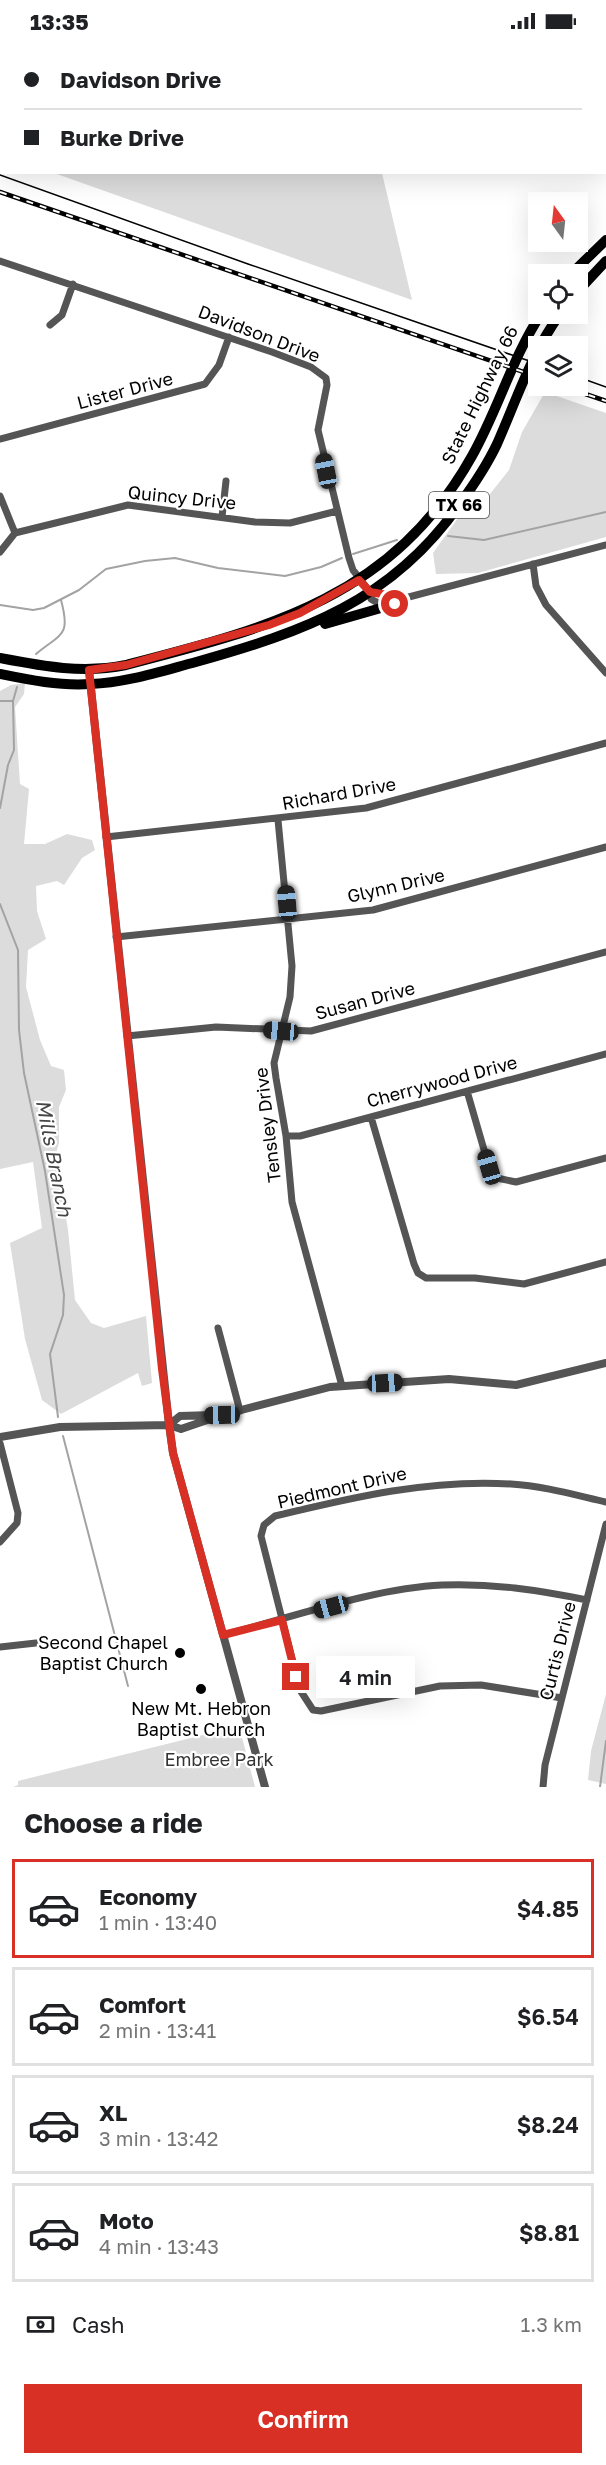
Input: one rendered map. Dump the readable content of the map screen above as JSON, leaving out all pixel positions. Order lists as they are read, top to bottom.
{
  "streets": {
    "main road": ["State Highway 66", "TX 66"],
    "street": [
      "Davidson Drive",
      "Lister Drive",
      "Quincy Drive",
      "Richard Drive",
      "Glynn Drive",
      "Susan Drive",
      "Cherrywood Drive",
      "Tensley Drive",
      "Piedmont Drive",
      "Curtis Drive"
    ]
  },
  "crossings": [
    ["Davidson Drive", "Lister Drive"],
    ["Davidson Drive", "State Highway 66"],
    ["Davidson Drive", "Quincy Drive"],
    ["Richard Drive", "Tensley Drive"],
    ["Glynn Drive", "Tensley Drive"],
    ["Susan Drive", "Tensley Drive"],
    ["Cherrywood Drive", "Tensley Drive"]
  ],
  "water": ["Mills Branch"],
  "parks": ["Embree Park"],
  "places": ["Second Chapel Baptist Church", "New Mt. Hebron Baptist Church"],
  "north": "top",
  "page": {
    "status": "13:35",
    "banner": ["Davidson Drive", "Burke Drive"],
    "bubble": "4 min",
    "heading": "Choose a ride",
    "list": [
      {
        "name": "Economy",
        "note": "1 min · 13:40",
        "value": "$4.85"
      },
      {
        "name": "Comfort",
        "note": "2 min · 13:41",
        "value": "$6.54"
      },
      {
        "name": "XL",
        "note": "3 min · 13:42",
        "value": "$8.24"
      },
      {
        "name": "Moto",
        "note": "4 min · 13:43",
        "value": "$8.81"
      }
    ],
    "pay": ["Cash", "1.3 km"],
    "buttons": "Confirm"
  }
}
